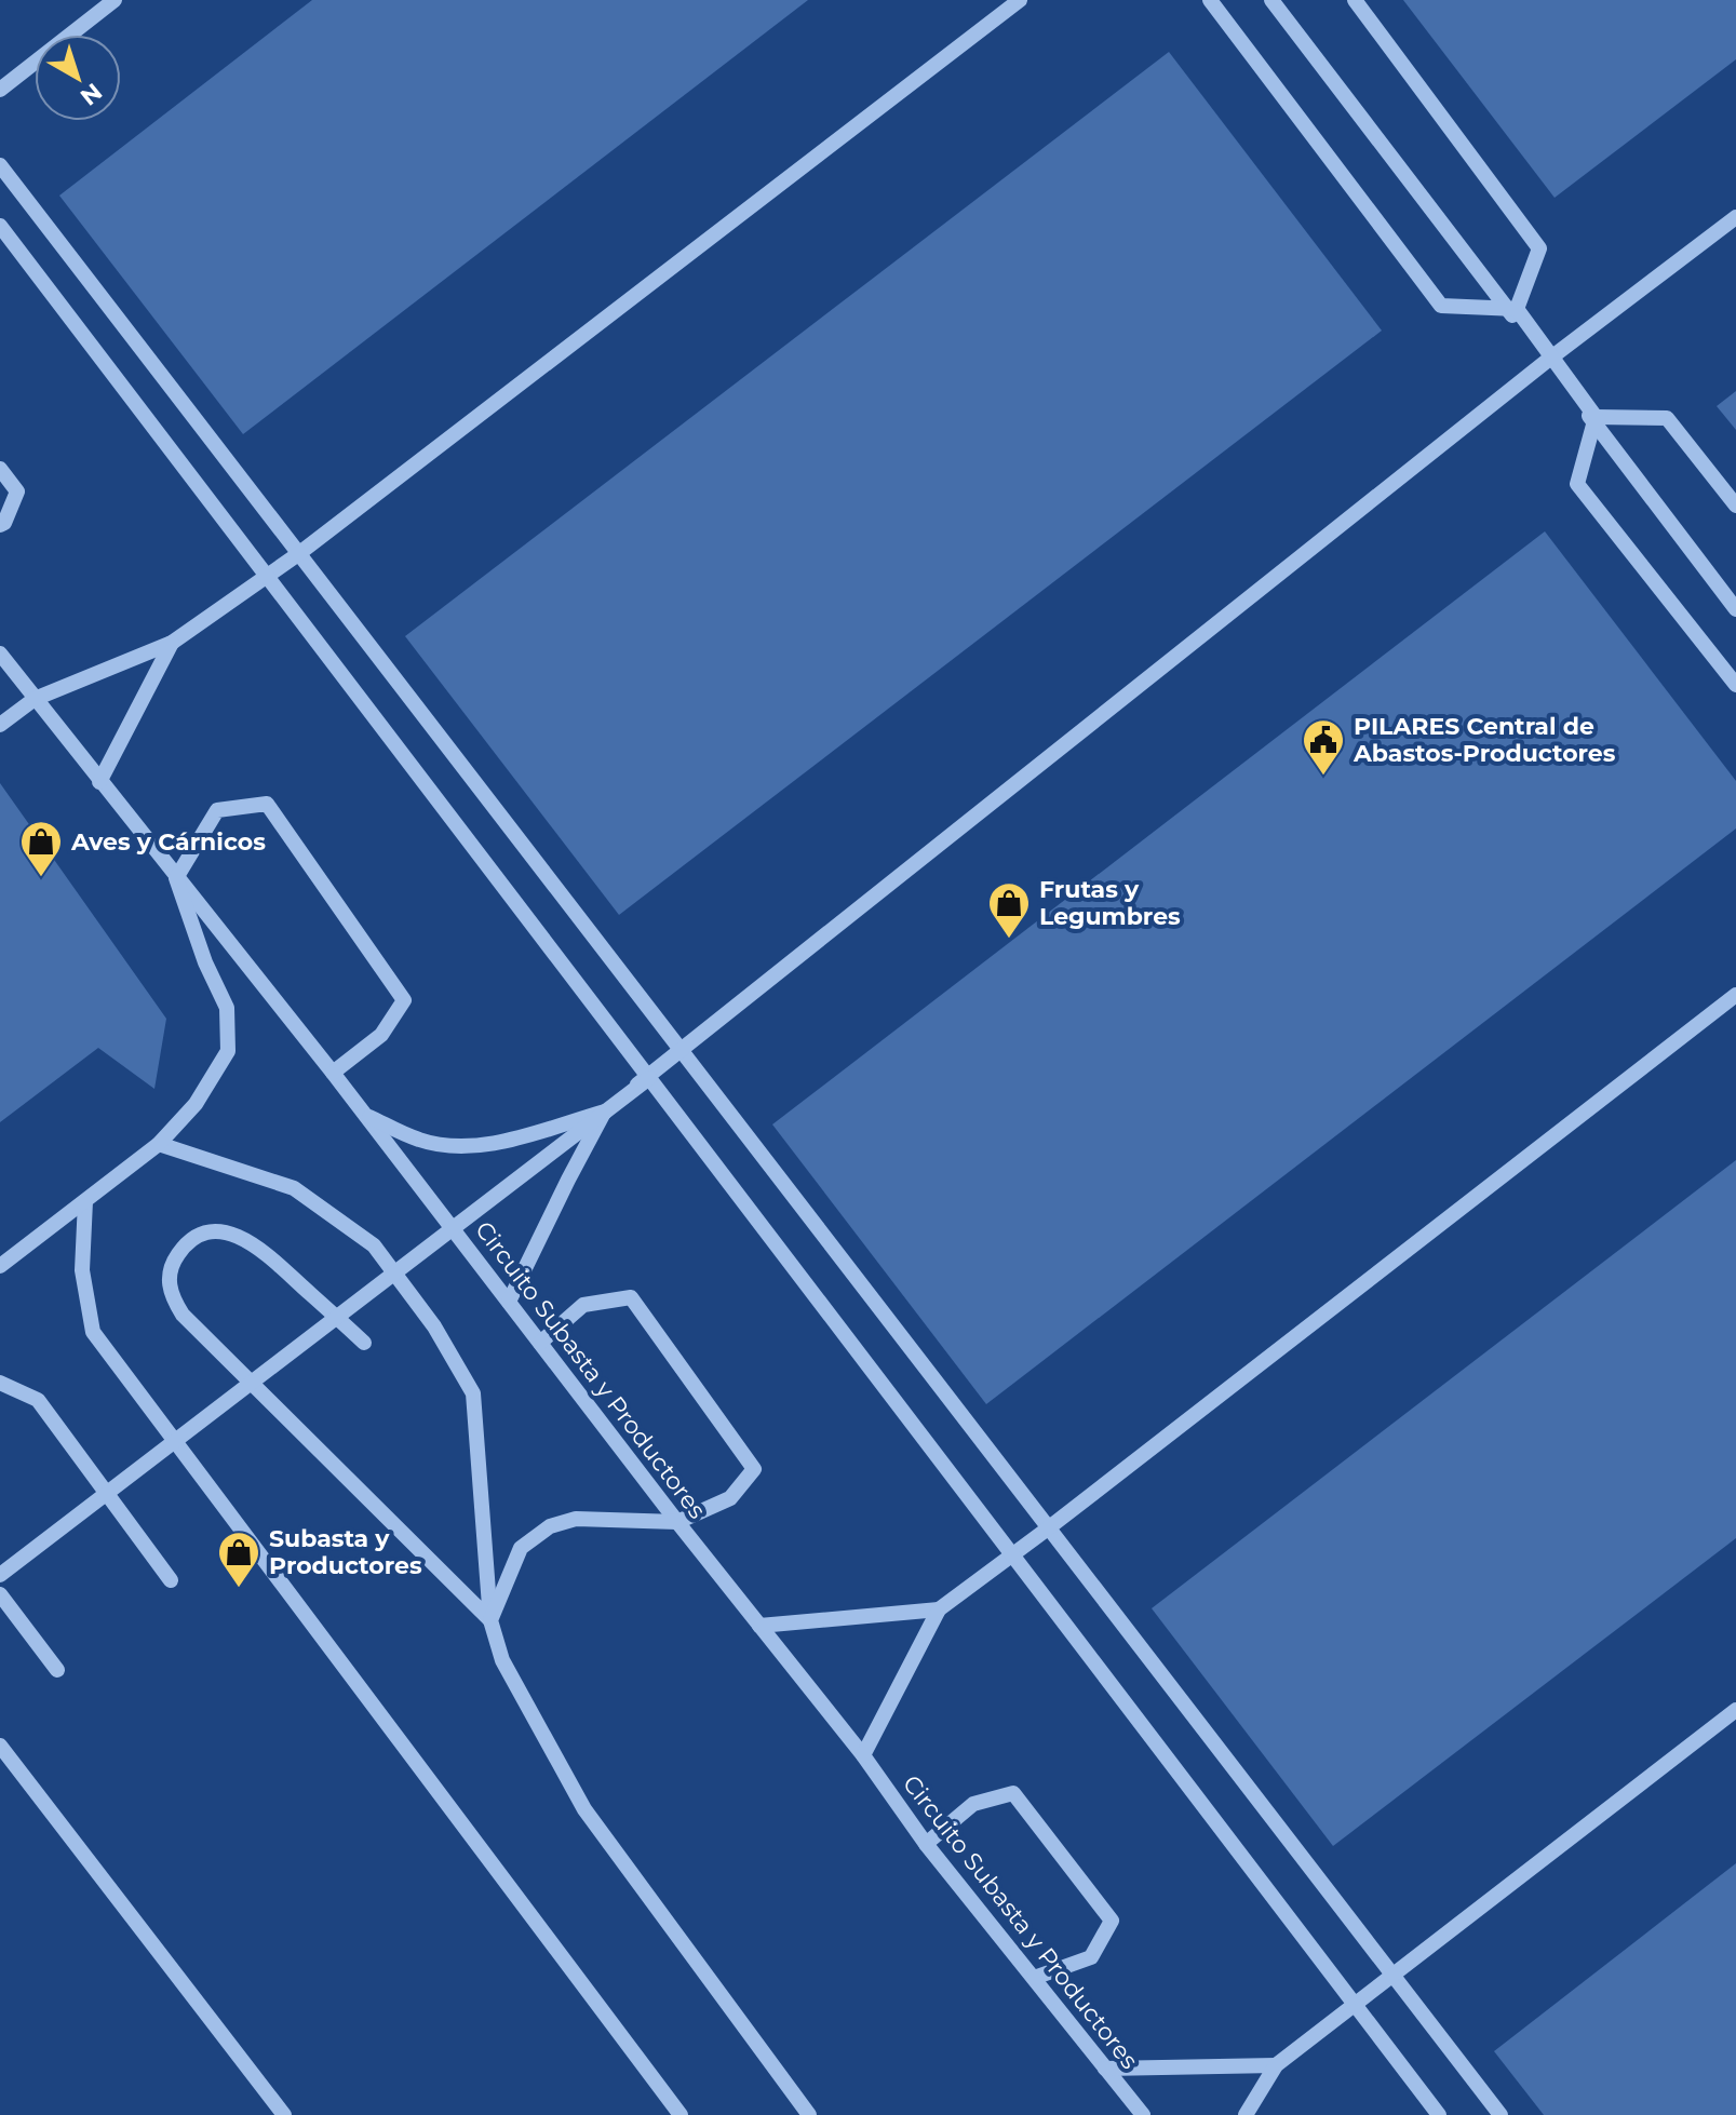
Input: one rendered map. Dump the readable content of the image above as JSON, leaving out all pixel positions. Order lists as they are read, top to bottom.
{
  "streets": {
    "street": ["Circuito Subasta y Productores"]
  },
  "places": {
    "public building": ["PILARES Central de Abastos-Productores"],
    "shop": ["Aves y Cárnicos", "Frutas y Legumbres", "Subasta y Productores"]
  },
  "north": "bottom right"
}
